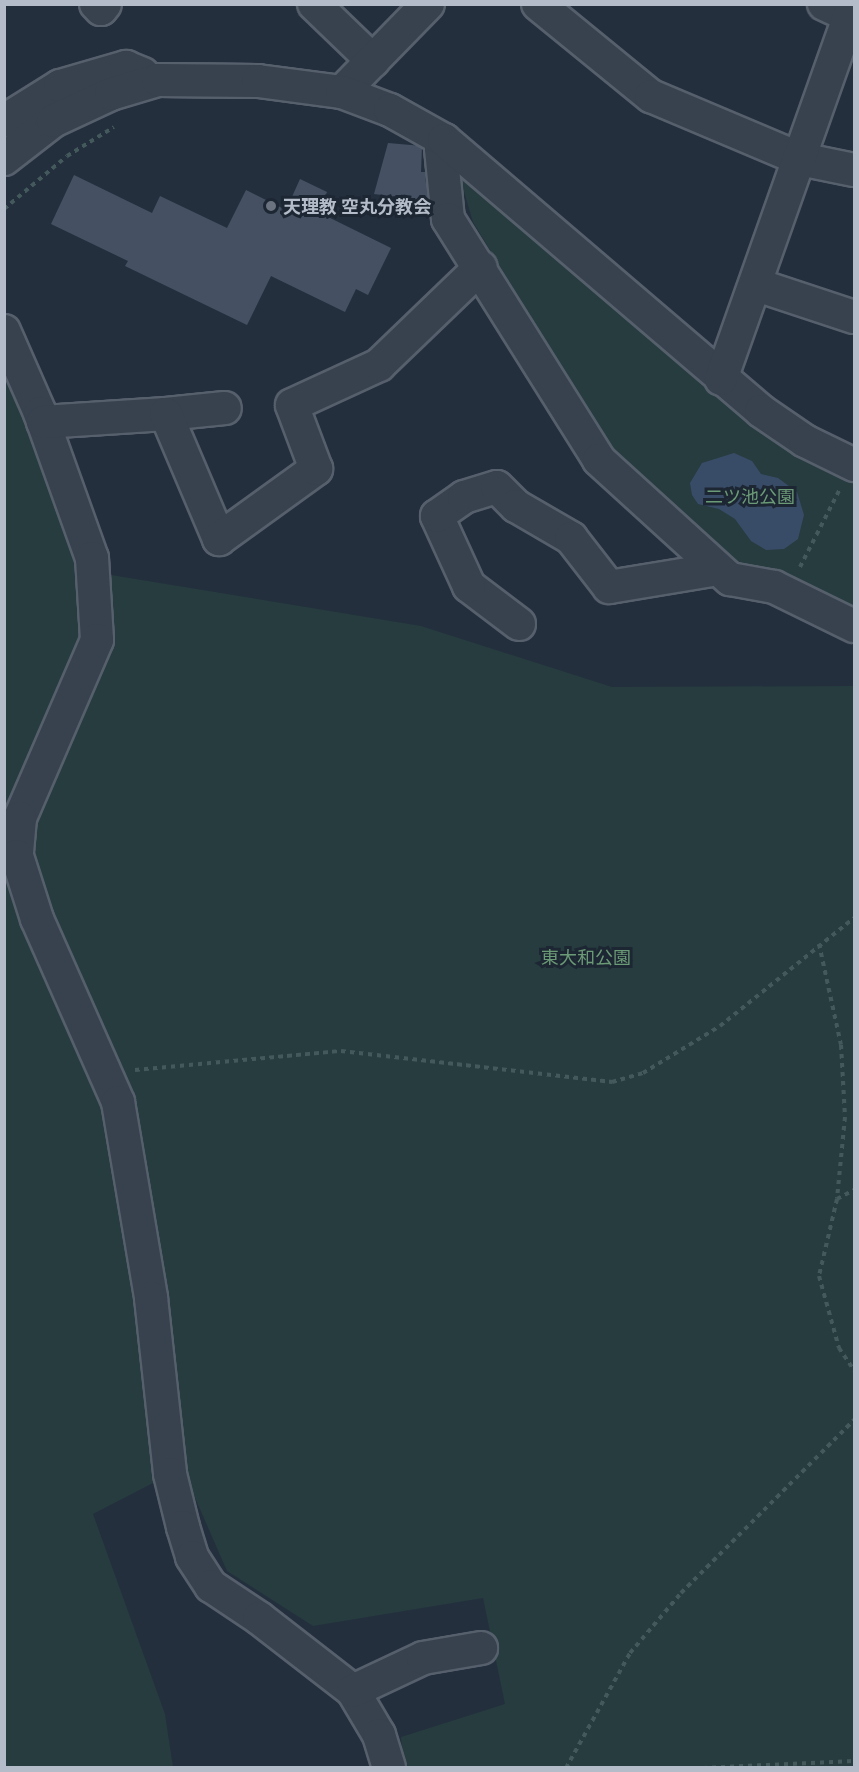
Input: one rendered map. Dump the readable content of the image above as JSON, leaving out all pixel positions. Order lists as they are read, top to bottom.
{
  "parks": ["二ツ池公園", "東大和公園"],
  "places": ["天理教 空丸分教会"]
}
